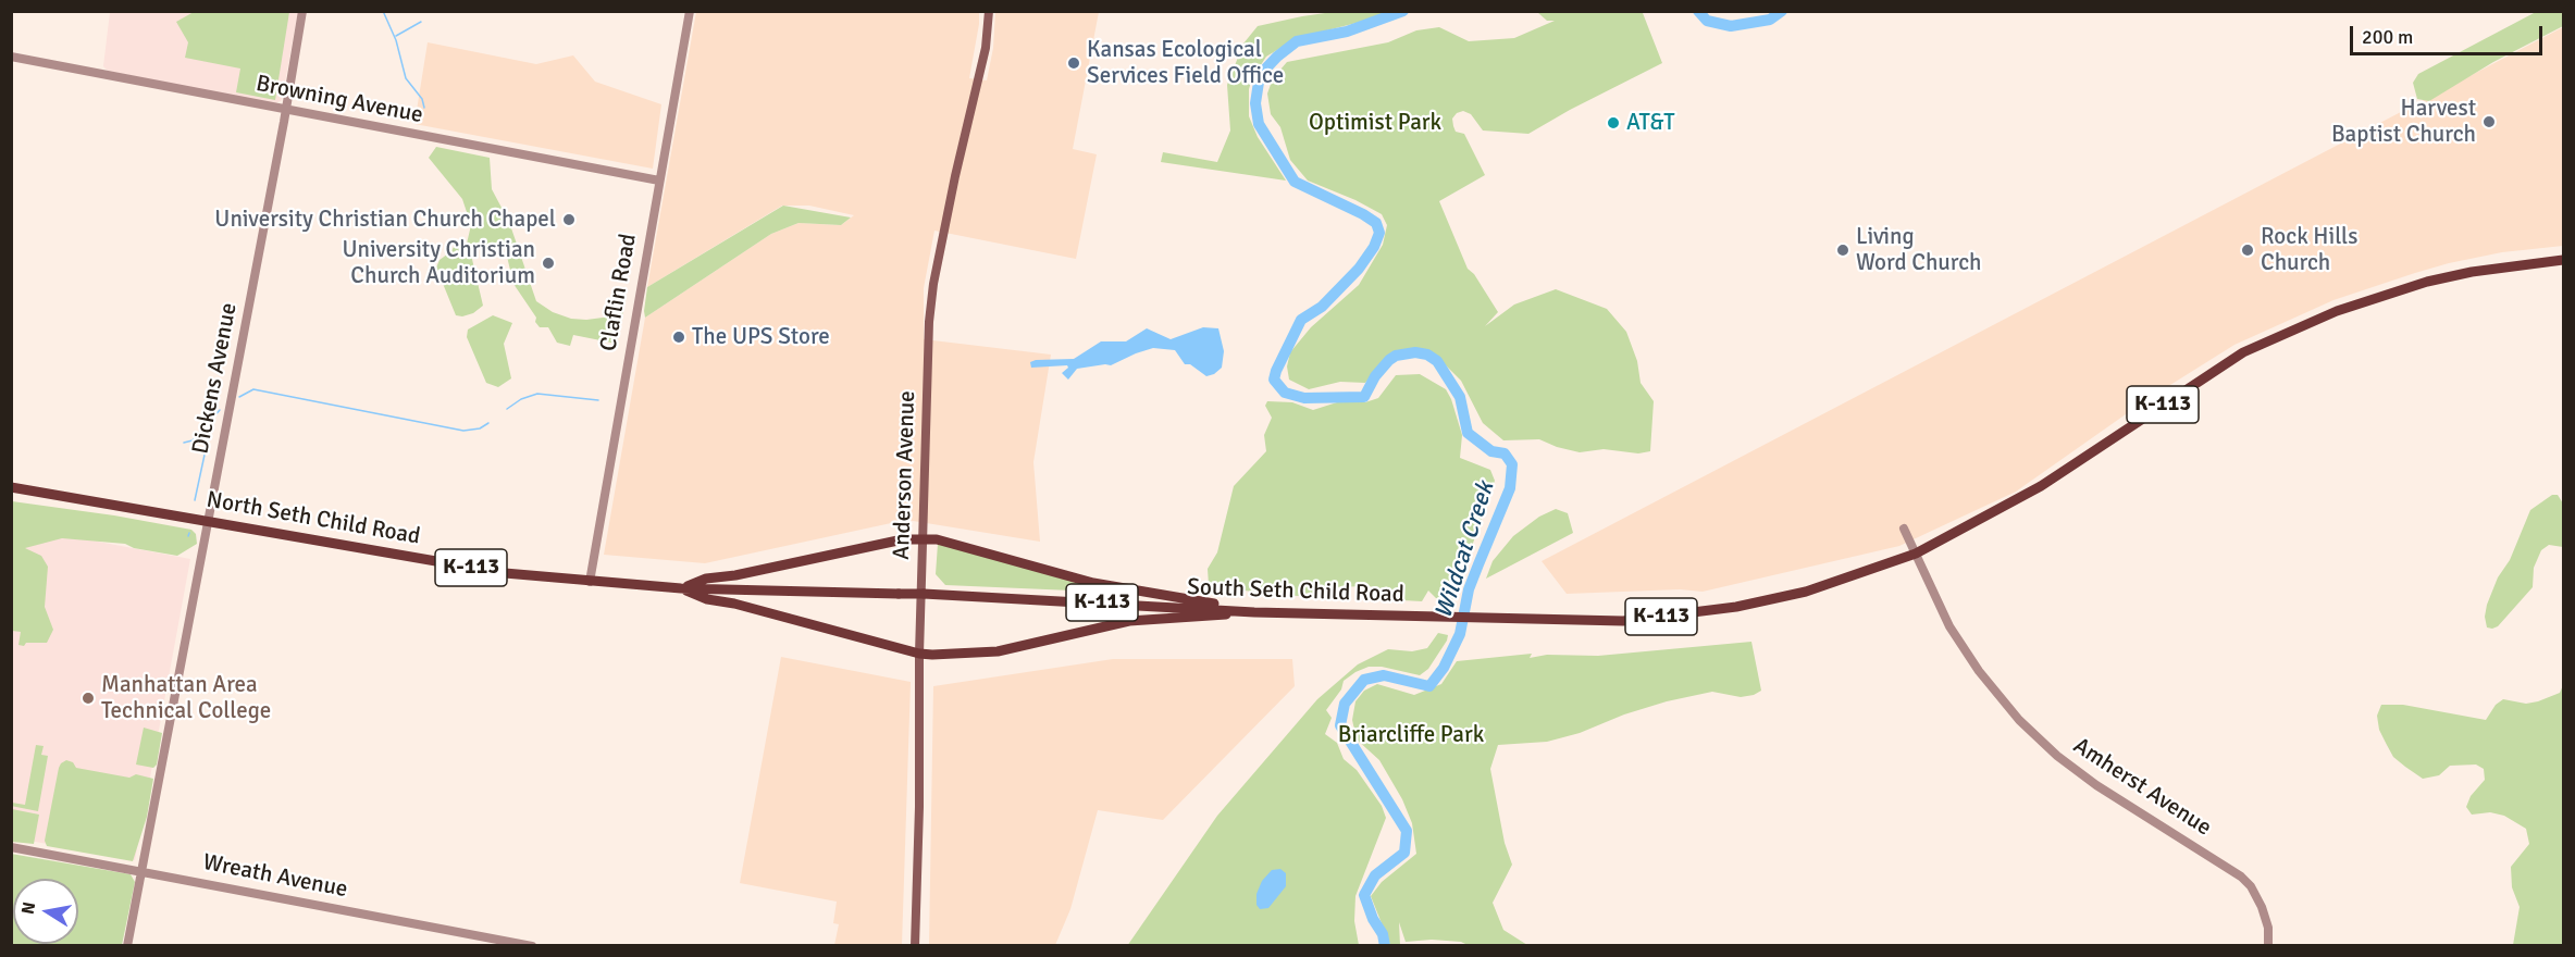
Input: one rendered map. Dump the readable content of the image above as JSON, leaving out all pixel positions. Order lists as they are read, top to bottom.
{
  "streets": {
    "main road": [
      "K-113",
      "Anderson Avenue",
      "North Seth Child Road",
      "South Seth Child Road"
    ],
    "street": [
      "Browning Avenue",
      "Claflin Road",
      "Dickens Avenue",
      "Amherst Avenue",
      "Wreath Avenue"
    ]
  },
  "crossings": [
    ["Browning Avenue", "Claflin Road"],
    ["Browning Avenue", "Dickens Avenue"],
    ["Claflin Road", "North Seth Child Road"],
    ["Dickens Avenue", "North Seth Child Road"],
    ["Dickens Avenue", "Wreath Avenue"],
    ["North Seth Child Road", "South Seth Child Road"],
    ["South Seth Child Road", "Amherst Avenue"]
  ],
  "water": ["Wildcat Creek"],
  "parks": ["Optimist Park", "Briarcliffe Park"],
  "places": [
    "Kansas Ecological Services Field Office",
    "Harvest Baptist Church",
    "AT&T",
    "University Christian Church Chapel",
    "Living Word Church",
    "Rock Hills Church",
    "University Christian Church Auditorium",
    "The UPS Store",
    "Manhattan Area Technical College"
  ],
  "scale_bar": "200 m",
  "north": "left"
}
